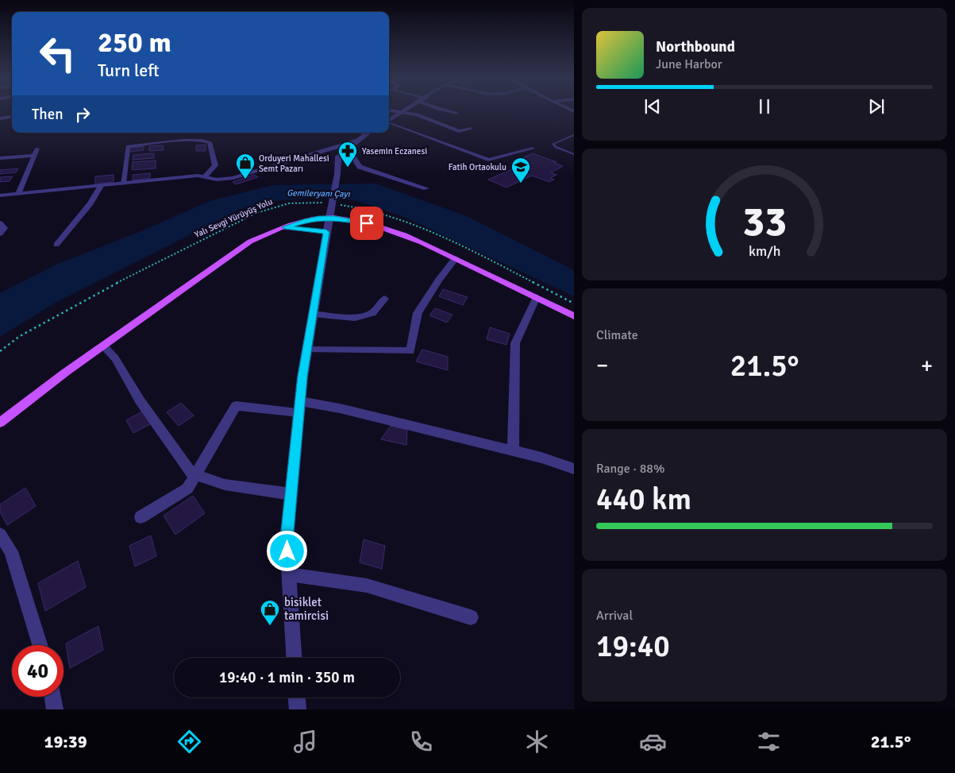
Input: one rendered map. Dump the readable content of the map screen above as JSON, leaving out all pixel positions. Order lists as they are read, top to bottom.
{
  "streets": {
    "path": ["Yalı Sevgi Yürüyüş Yolu"]
  },
  "water": ["Gemileryanı Çayı"],
  "places": {
    "pharmacy": ["Yasemin Eczanesi"],
    "shop": ["Orduyeri Mahallesi Semt Pazarı", "bisiklet tamircisi"],
    "school or university": ["Fatih Ortaokulu"]
  },
  "page": {
    "turn": ["250 m", "Turn left"],
    "song": ["Northbound", "June Harbor"],
    "then": "Then",
    "tile": [
      "Climate",
      ["Range · 88%", "440 km"],
      ["Arrival", "19:40"]
    ],
    "heat": ["−", "21.5°", "+"],
    "limit": "40",
    "trip": "19:40 · 1 min · 350 m",
    "tabs": ["19:39", "21.5°"],
    "gauge": ["33", "km/h"]
  }
}
